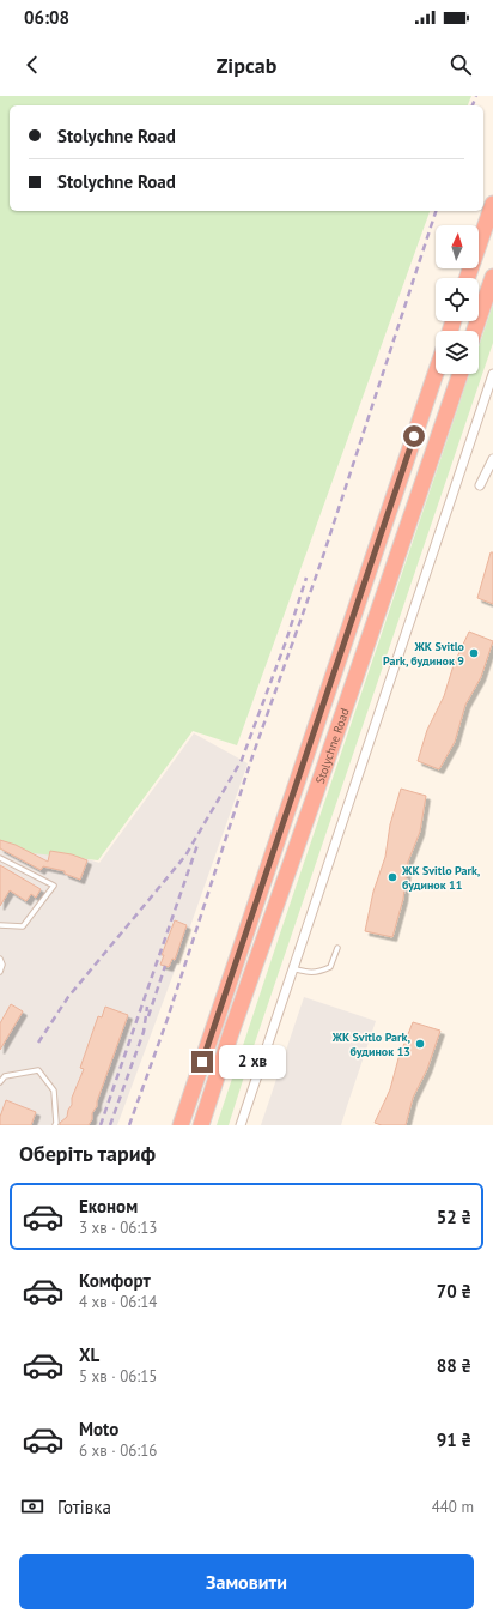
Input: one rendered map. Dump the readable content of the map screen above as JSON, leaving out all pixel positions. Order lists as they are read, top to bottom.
{
  "streets": {
    "highway": ["Stolychne Road"]
  },
  "places": ["ЖК Svitlo Park, будинок 9", "ЖК Svitlo Park, будинок 11", "ЖК Svitlo Park, будинок 13"],
  "north": "top",
  "page": {
    "status": "06:08",
    "header": "Zipcab",
    "banner": ["Stolychne Road", "Stolychne Road"],
    "bubble": "2 хв",
    "heading": "Оберіть тариф",
    "list": [
      {
        "name": "Економ",
        "note": "3 хв · 06:13",
        "value": "52 ₴"
      },
      {
        "name": "Комфорт",
        "note": "4 хв · 06:14",
        "value": "70 ₴"
      },
      {
        "name": "XL",
        "note": "5 хв · 06:15",
        "value": "88 ₴"
      },
      {
        "name": "Moto",
        "note": "6 хв · 06:16",
        "value": "91 ₴"
      }
    ],
    "pay": ["Готівка", "440 m"],
    "buttons": "Замовити"
  }
}
